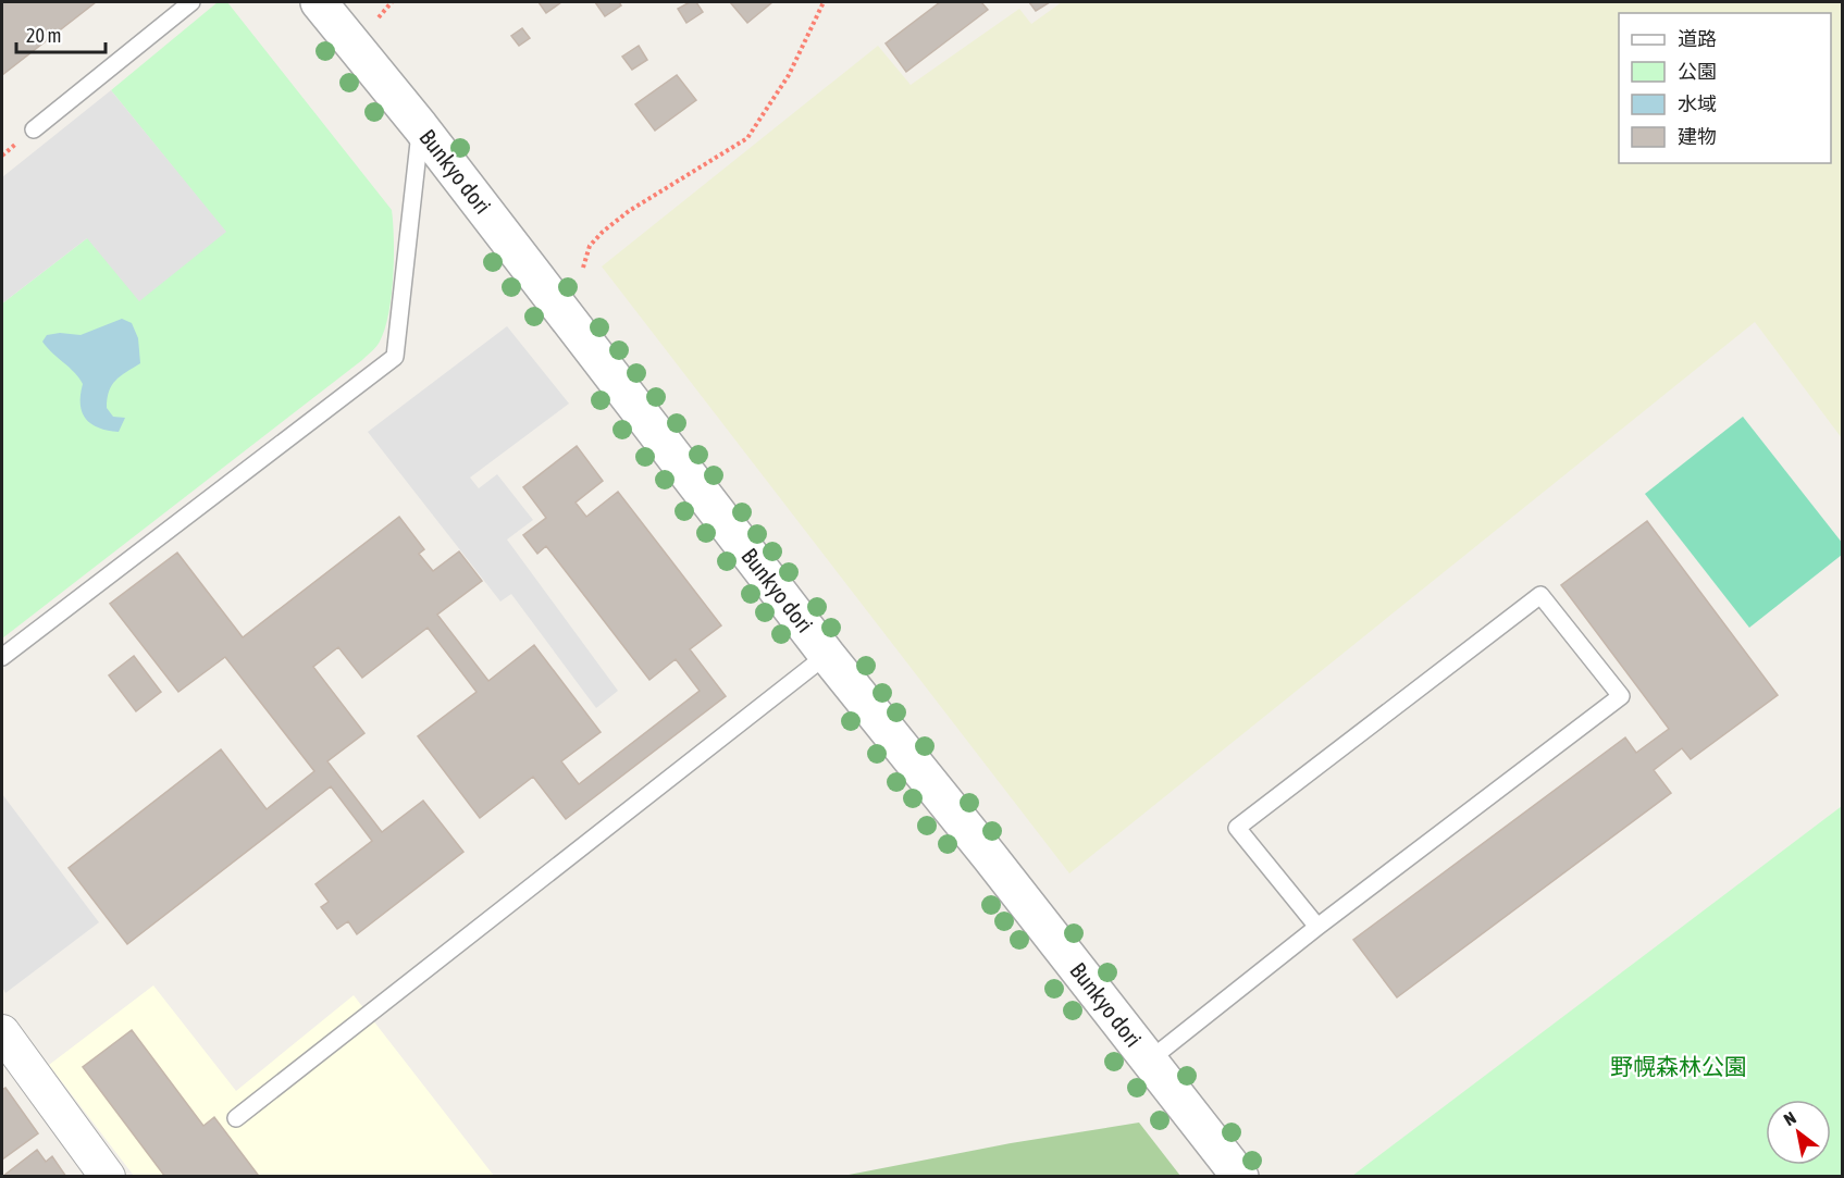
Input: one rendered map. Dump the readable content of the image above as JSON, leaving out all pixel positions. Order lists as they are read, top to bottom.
{
  "streets": {
    "street": ["Bunkyo dori"]
  },
  "parks": ["野幌森林公園"],
  "legend": [
    "道路",
    "公園",
    "水域",
    "建物"
  ],
  "scale_bar": "20 m",
  "north": "top left"
}
